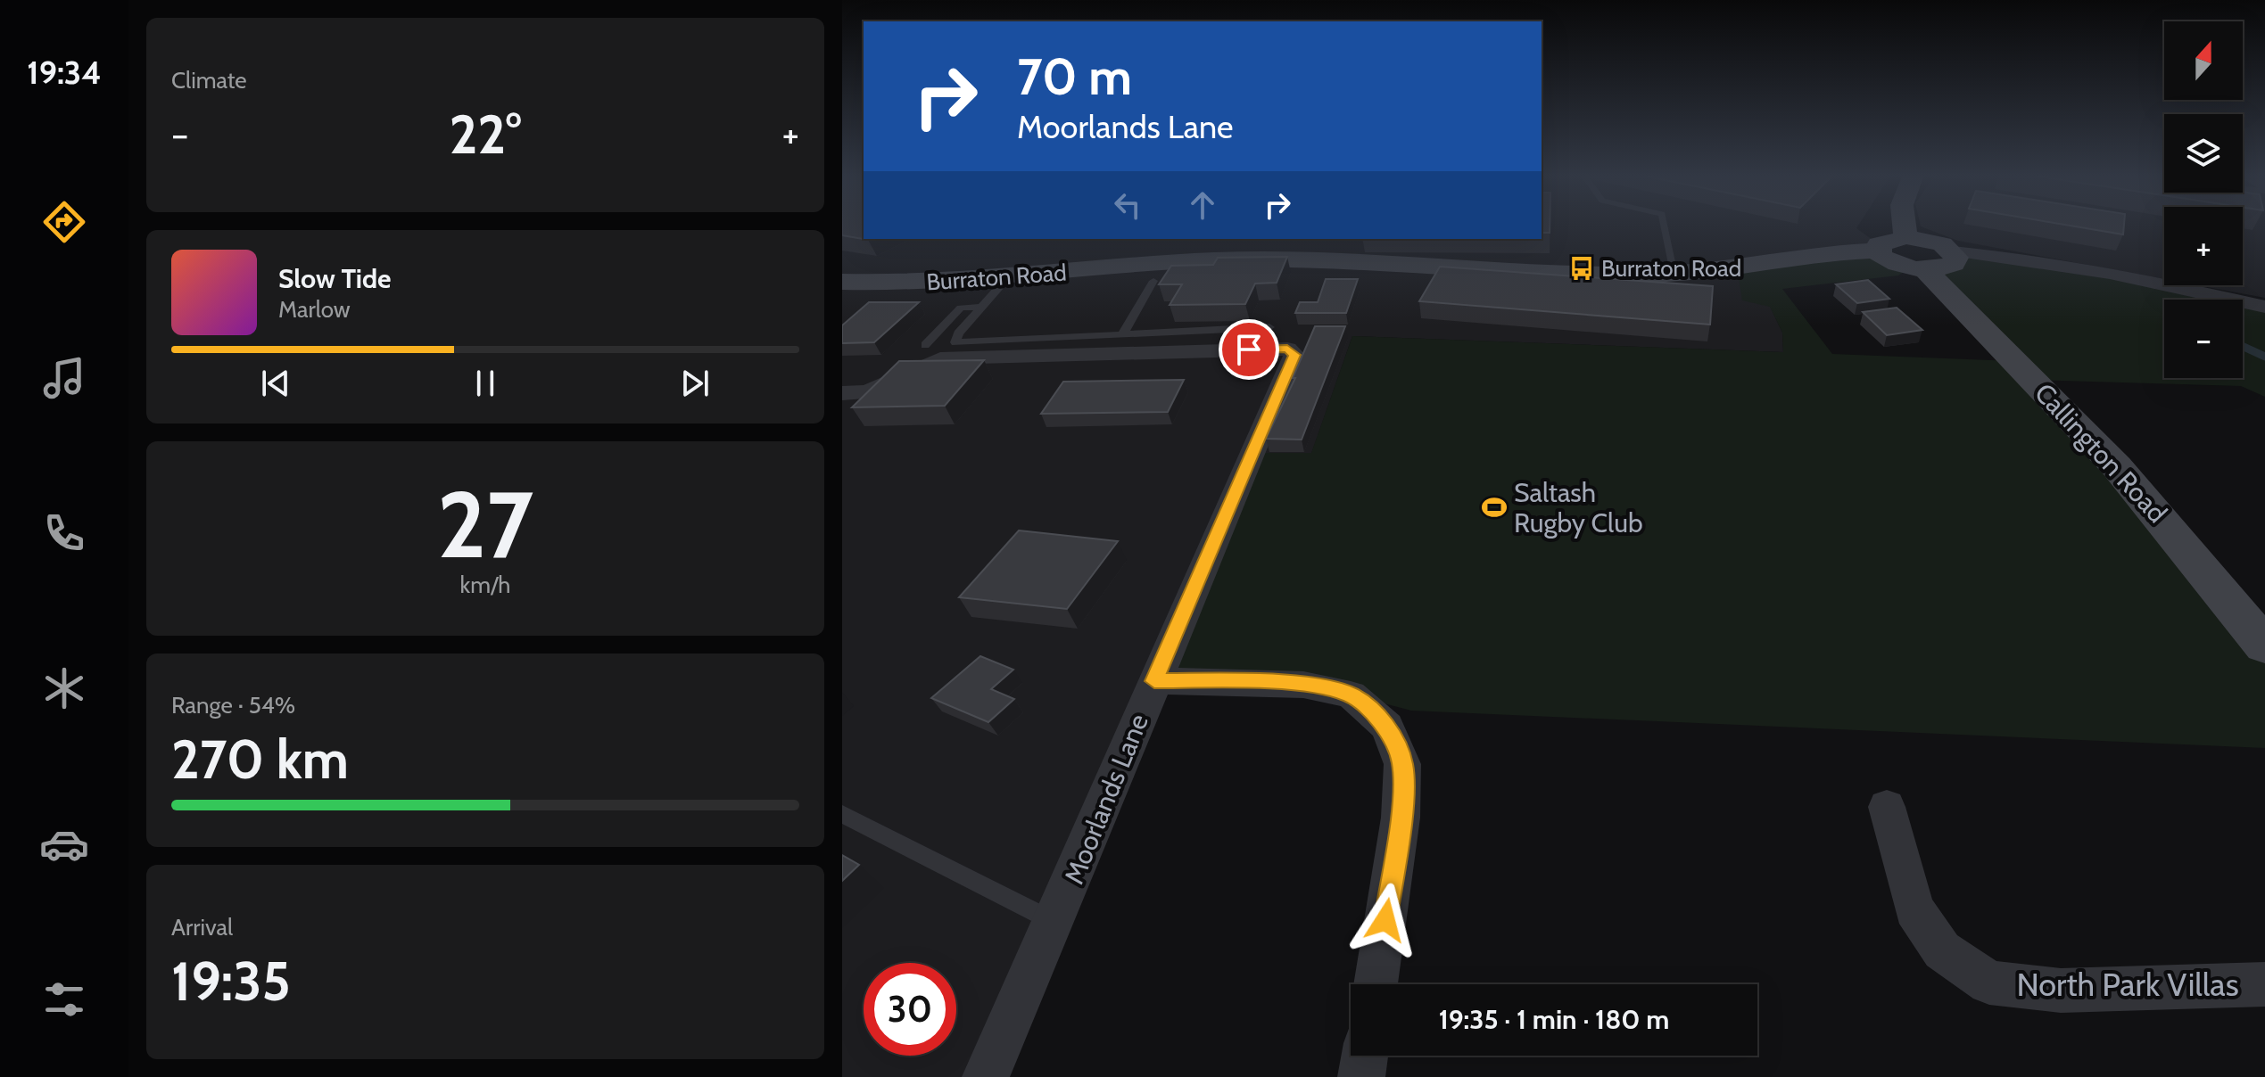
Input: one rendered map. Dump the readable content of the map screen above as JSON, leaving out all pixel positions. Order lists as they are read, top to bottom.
{
  "streets": {
    "street": [
      "Burraton Road",
      "Callington Road",
      "Moorlands Lane",
      "North Park Villas"
    ]
  },
  "places": {
    "bus stop": ["Burraton Road"],
    "sports": ["Saltash Rugby Club"]
  },
  "north": "top",
  "page": {
    "tabs": "19:34",
    "tile": [
      "Climate",
      ["27", "km/h"],
      ["Range · 54%", "270 km"],
      ["Arrival", "19:35"]
    ],
    "map_buttons": ["+", "−"],
    "turn": ["70 m", "Moorlands Lane"],
    "heat": ["−", "22°", "+"],
    "song": ["Slow Tide", "Marlow"],
    "limit": "30",
    "trip": "19:35 · 1 min · 180 m"
  }
}
